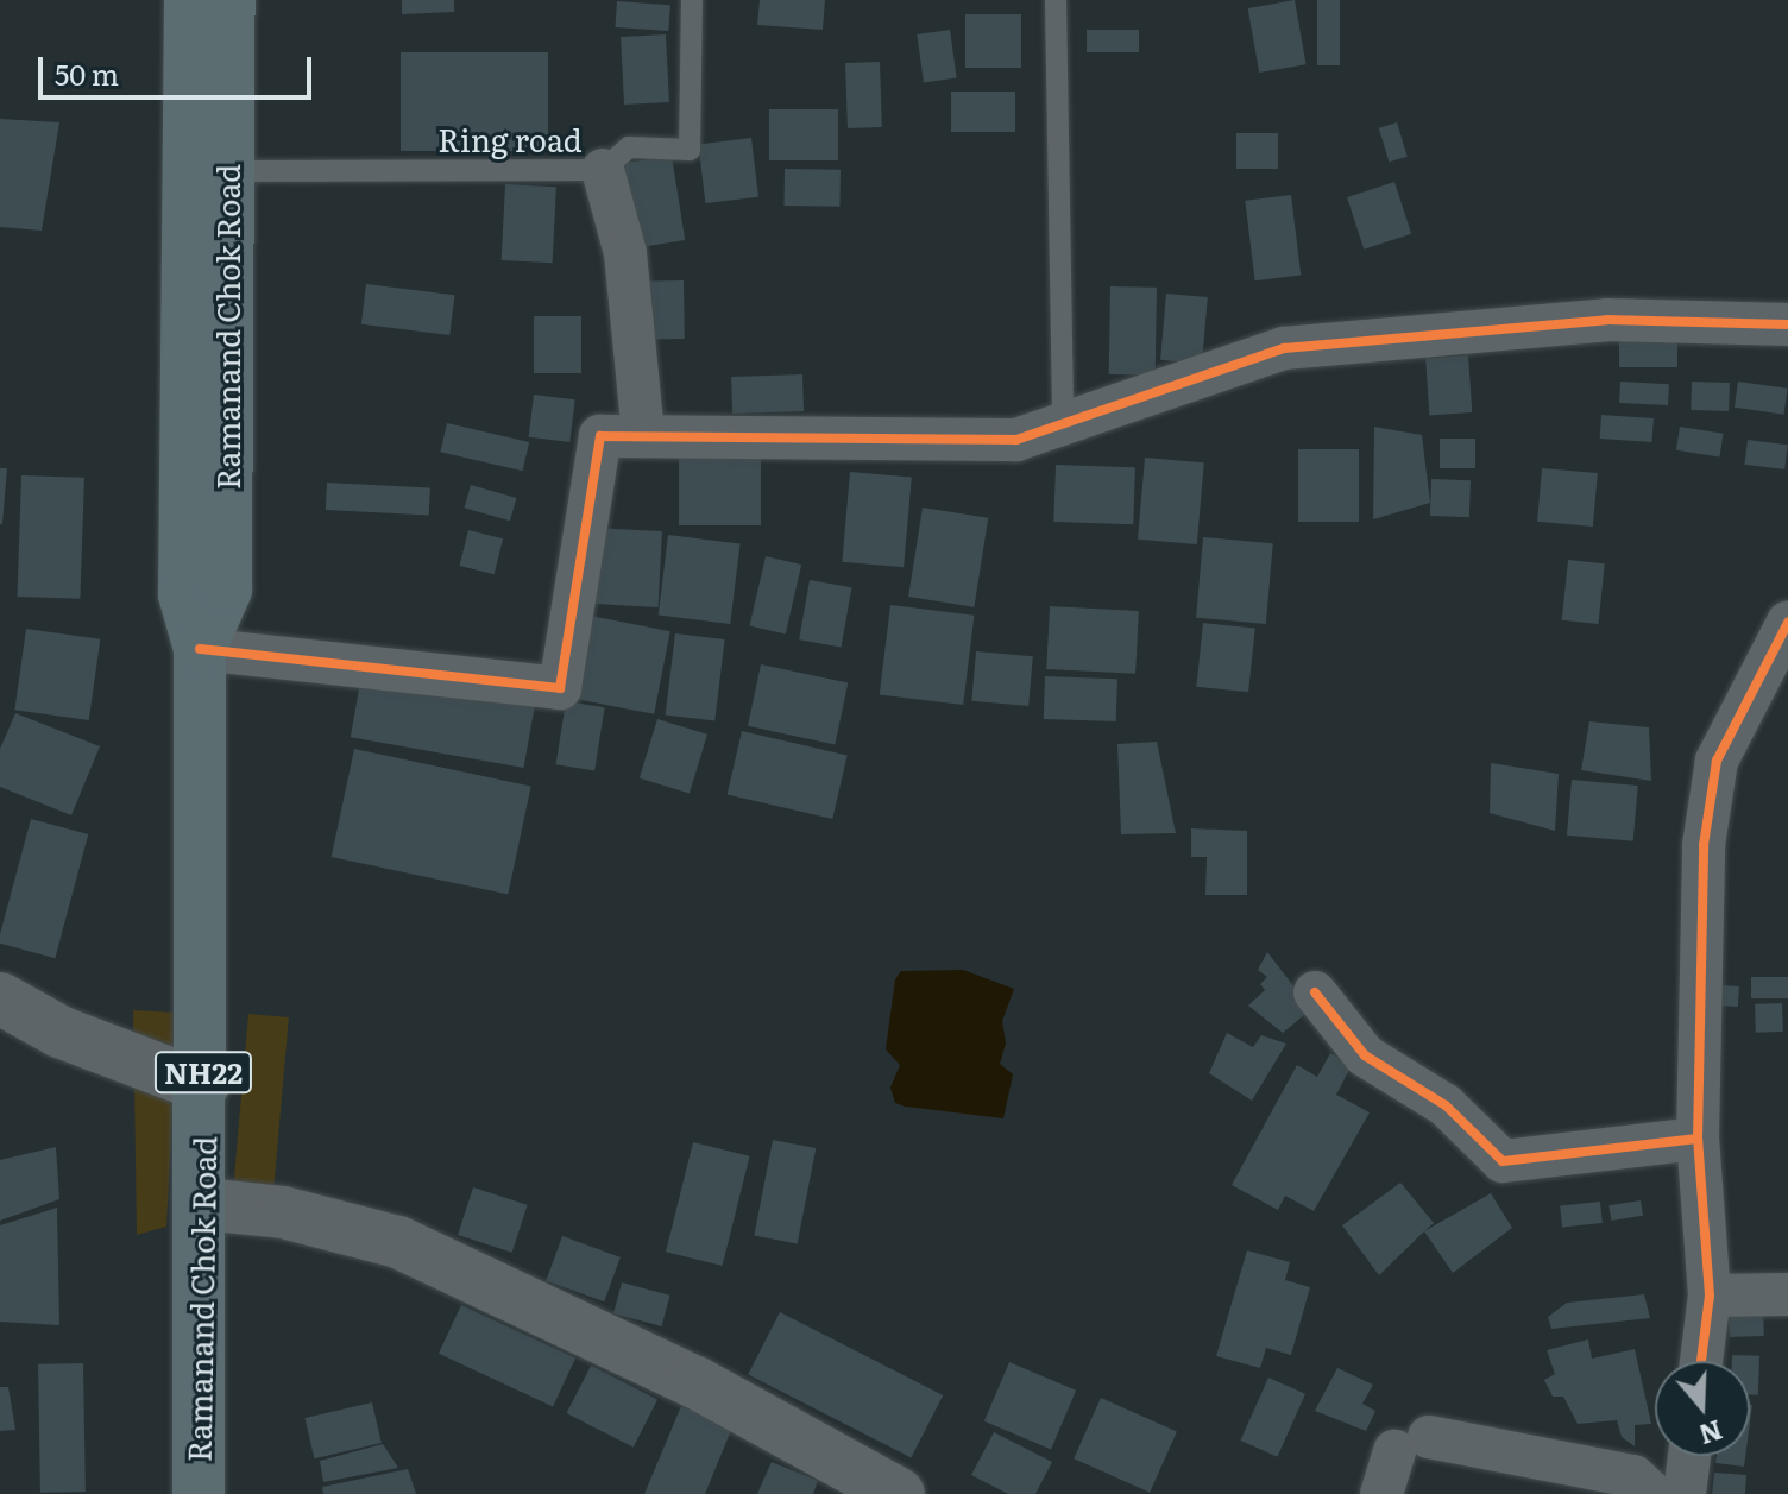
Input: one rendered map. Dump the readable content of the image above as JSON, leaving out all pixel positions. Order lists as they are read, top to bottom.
{
  "streets": {
    "highway": ["Ramanand Chok Road", "NH22"],
    "lane": ["Ring road"]
  },
  "crossings": [
    ["Ring road", "Ramanand Chok Road"]
  ],
  "scale_bar": "50 m",
  "north": "bottom"
}
